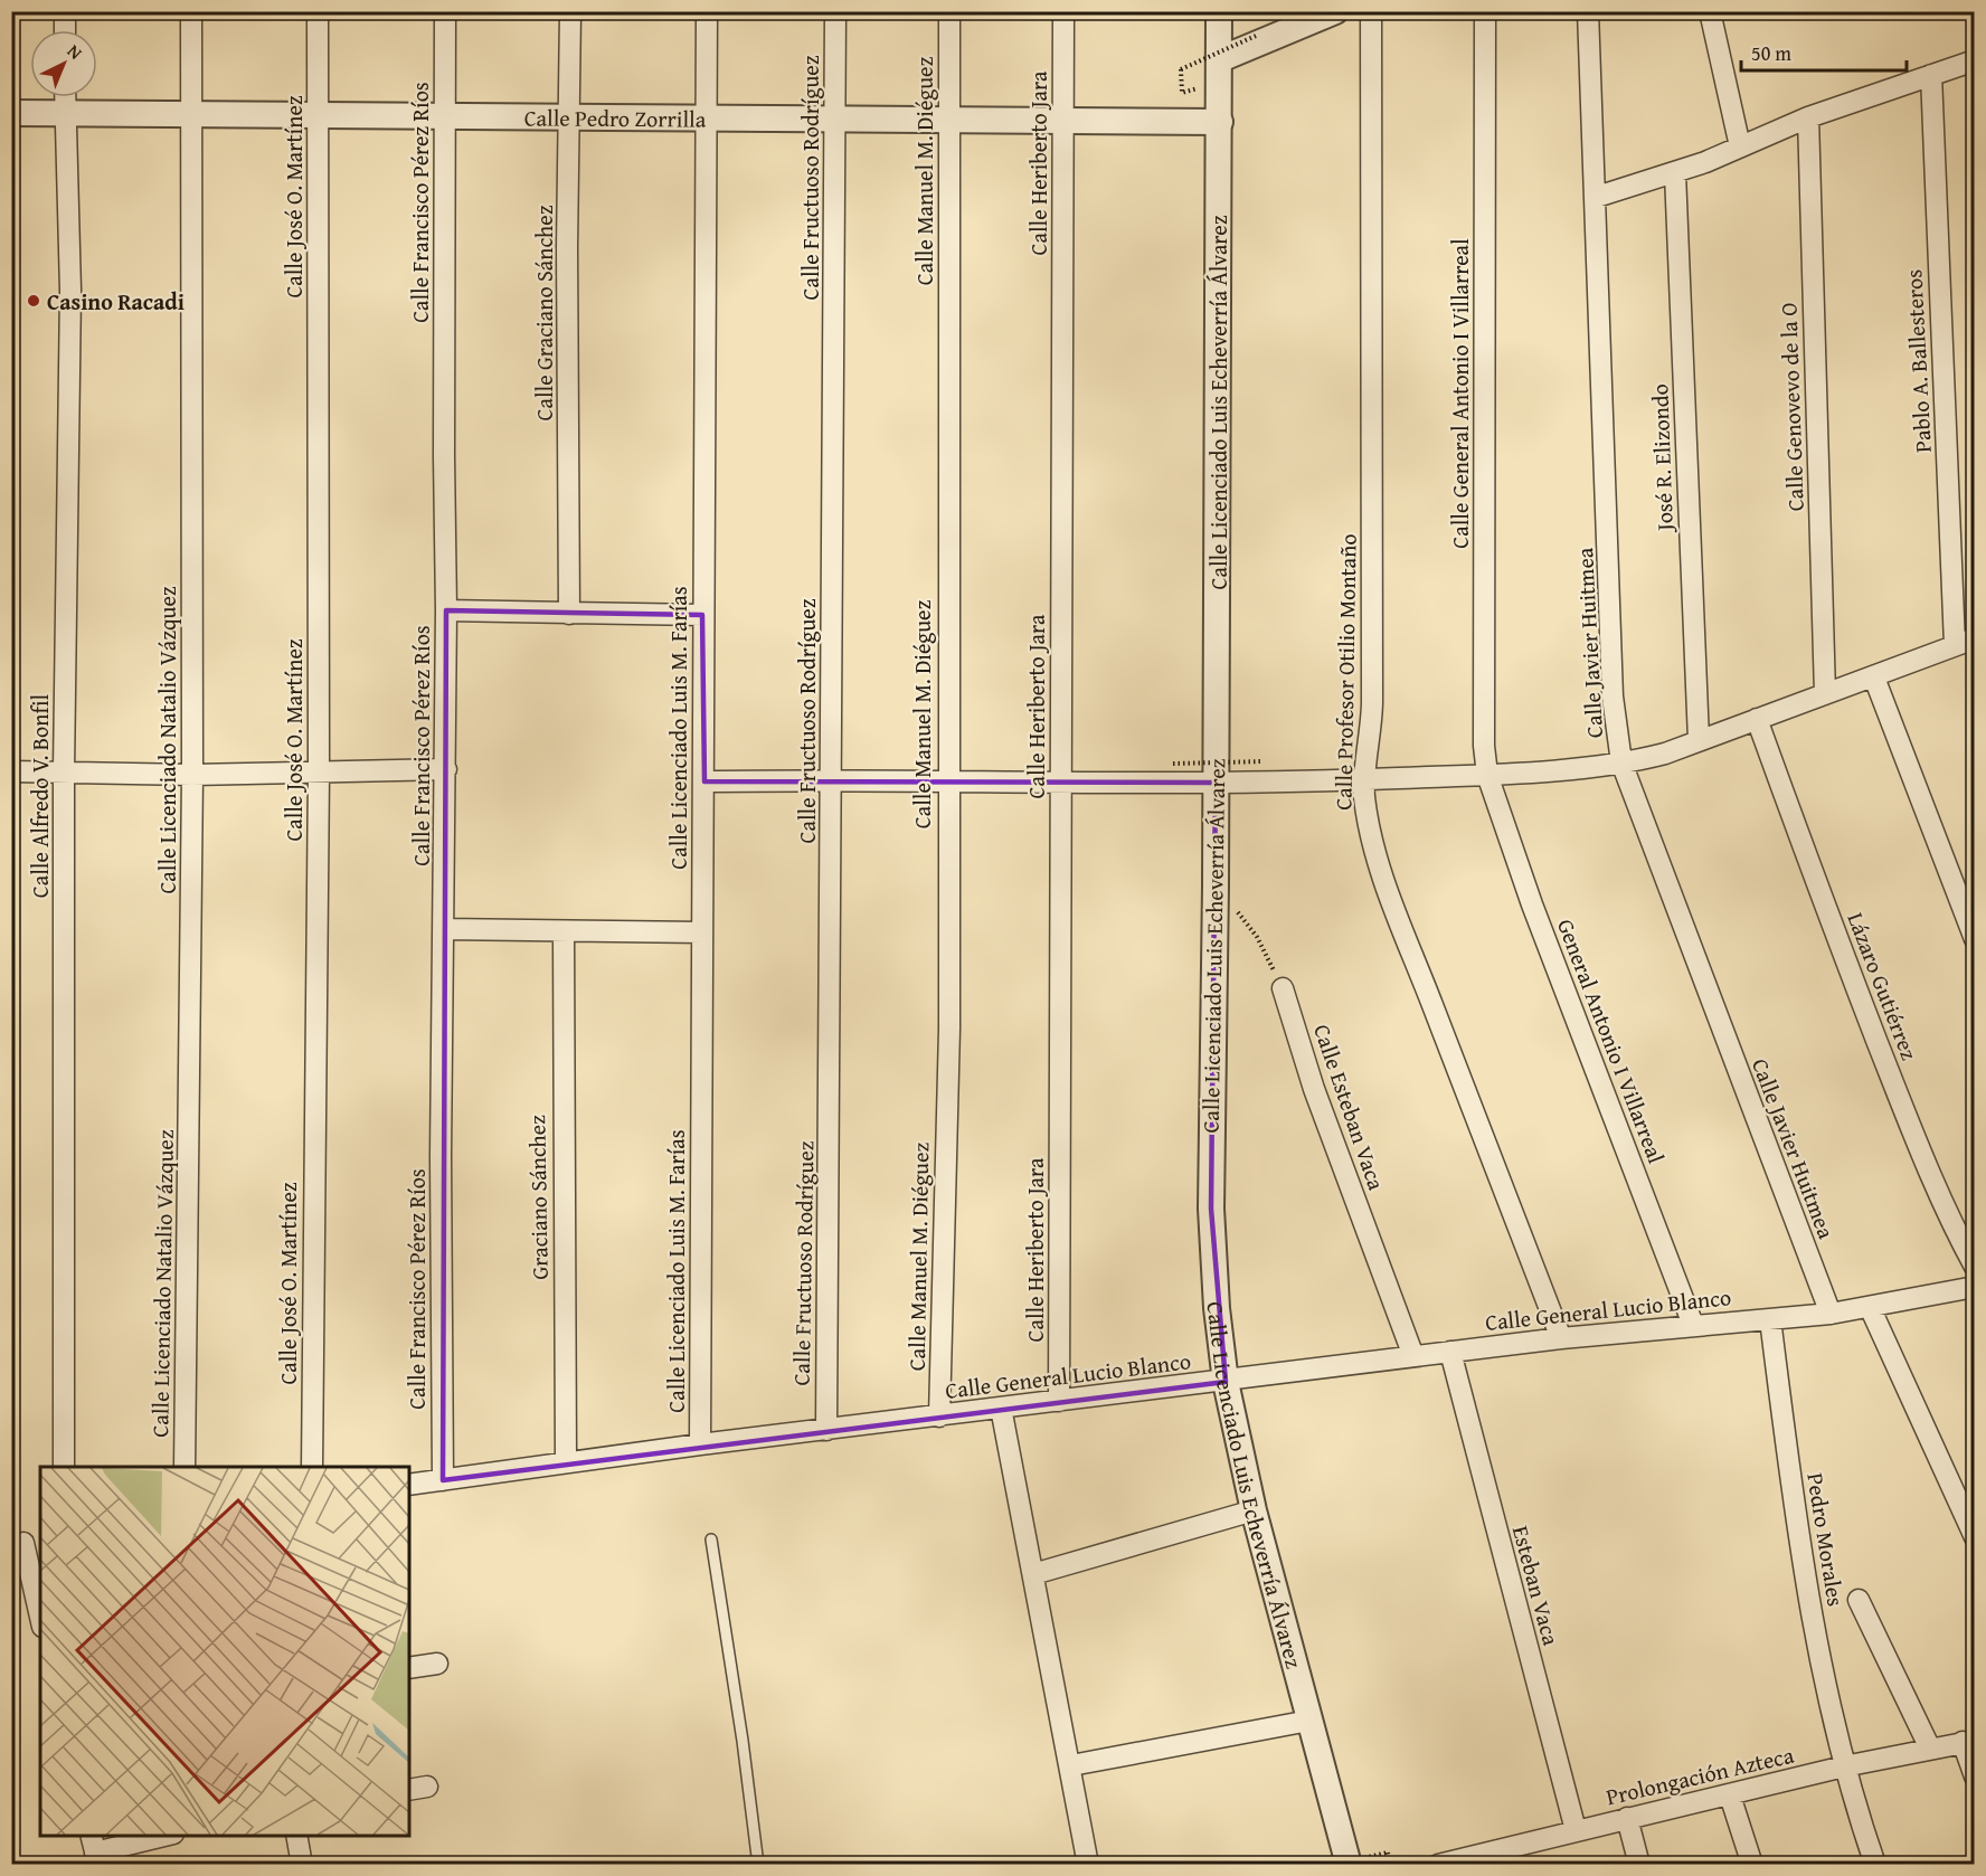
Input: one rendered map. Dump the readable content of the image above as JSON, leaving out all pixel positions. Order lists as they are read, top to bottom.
{
  "streets": {
    "street": [
      "Calle Pedro Zorrilla",
      "Calle Heriberto Jara",
      "Calle Manuel M. Diéguez",
      "Calle Fructuoso Rodríguez",
      "Calle José O. Martínez",
      "Calle Francisco Pérez Ríos",
      "Calle Graciano Sánchez",
      "Pablo A. Ballesteros",
      "Calle General Antonio I Villarreal",
      "Calle Licenciado Luis Echeverría Álvarez",
      "Calle Genovevo de la O",
      "José R. Elizondo",
      "Calle Javier Huitmea",
      "Calle Profesor Otilio Montaño",
      "Calle Licenciado Luis M. Farías",
      "Calle Licenciado Natalio Vázquez",
      "Calle Alfredo V. Bonfil",
      "Lázaro Gutiérrez",
      "General Antonio I Villarreal",
      "Calle Esteban Vaca",
      "Graciano Sánchez",
      "Calle General Lucio Blanco",
      "Pedro Morales",
      "Esteban Vaca",
      "Prolongación Azteca"
    ]
  },
  "crossings": [
    ["Calle Pedro Zorrilla", "Calle Heriberto Jara"],
    ["Calle Pedro Zorrilla", "Calle Manuel M. Diéguez"],
    ["Calle Pedro Zorrilla", "Calle Fructuoso Rodríguez"],
    ["Calle Pedro Zorrilla", "Calle José O. Martínez"],
    ["Calle Pedro Zorrilla", "Calle Francisco Pérez Ríos"],
    ["Calle Pedro Zorrilla", "Calle Graciano Sánchez"],
    ["Calle Pedro Zorrilla", "Calle Licenciado Luis Echeverría Álvarez"],
    ["Calle Pedro Zorrilla", "Calle Licenciado Luis M. Farías"],
    ["Calle Pedro Zorrilla", "Calle Licenciado Natalio Vázquez"],
    ["Calle Pedro Zorrilla", "Calle Alfredo V. Bonfil"],
    ["Calle Heriberto Jara", "Calle General Lucio Blanco"],
    ["Calle Manuel M. Diéguez", "Calle General Lucio Blanco"],
    ["Calle Fructuoso Rodríguez", "Calle General Lucio Blanco"],
    ["Calle Francisco Pérez Ríos", "Calle General Lucio Blanco"],
    ["Calle General Antonio I Villarreal", "General Antonio I Villarreal"],
    ["Calle Licenciado Luis Echeverría Álvarez", "Calle General Lucio Blanco"],
    ["Calle Javier Huitmea", "Calle General Lucio Blanco"],
    ["Calle Profesor Otilio Montaño", "Calle General Lucio Blanco"],
    ["Calle Licenciado Luis M. Farías", "Calle General Lucio Blanco"],
    ["General Antonio I Villarreal", "Calle General Lucio Blanco"],
    ["Calle Esteban Vaca", "Calle General Lucio Blanco"],
    ["Graciano Sánchez", "Calle General Lucio Blanco"],
    ["Calle General Lucio Blanco", "Pedro Morales"],
    ["Calle General Lucio Blanco", "Esteban Vaca"],
    ["Pedro Morales", "Prolongación Azteca"],
    ["Esteban Vaca", "Prolongación Azteca"]
  ],
  "places": ["Casino Racadi"],
  "scale_bar": "50 m",
  "north": "top right"
}
